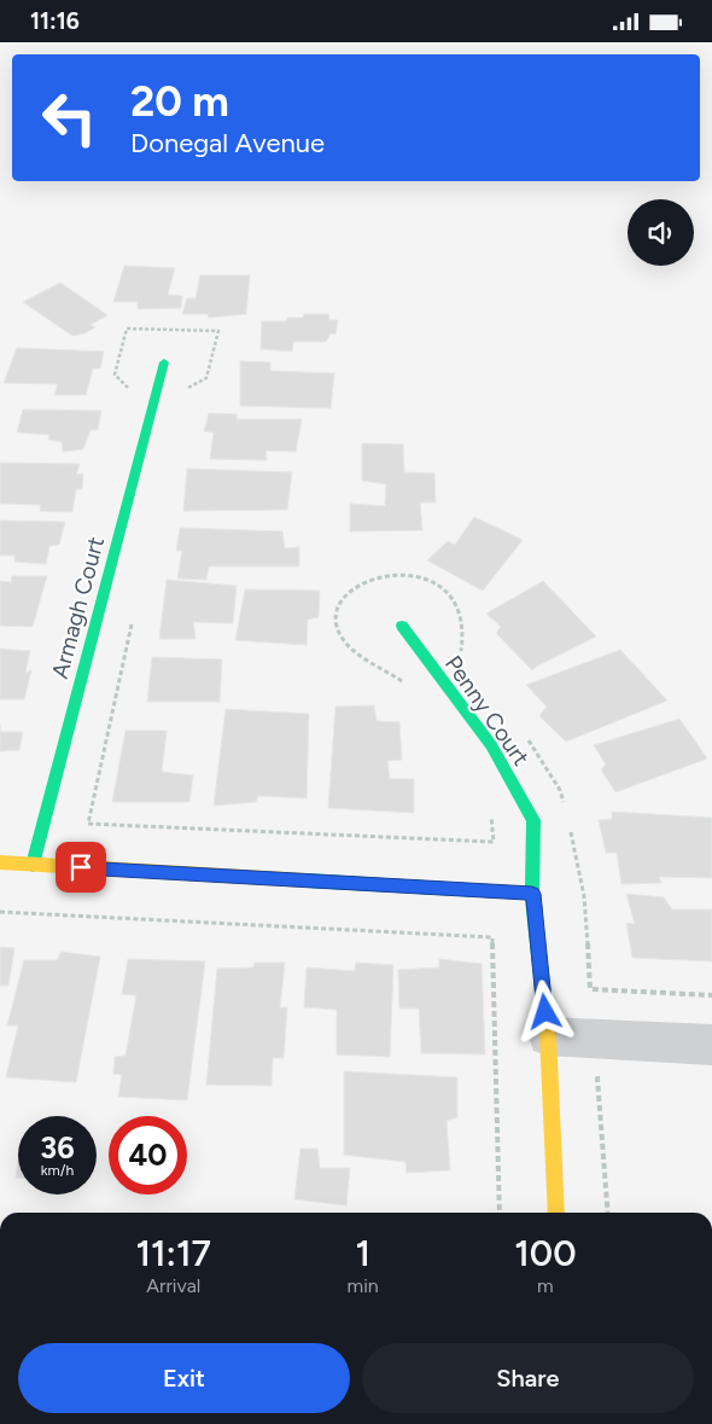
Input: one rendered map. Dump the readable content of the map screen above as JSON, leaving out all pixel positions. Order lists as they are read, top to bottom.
{
  "streets": {
    "street": ["Armagh Court", "Penny Court"]
  },
  "page": {
    "status": "11:16",
    "turn": ["20 m", "Donegal Avenue"],
    "speed": "36 km/h",
    "limit": "40",
    "eta": [
      "11:17",
      "Arrival",
      "1",
      "min",
      "100",
      "m"
    ],
    "buttons": ["Exit", "Share"]
  }
}
